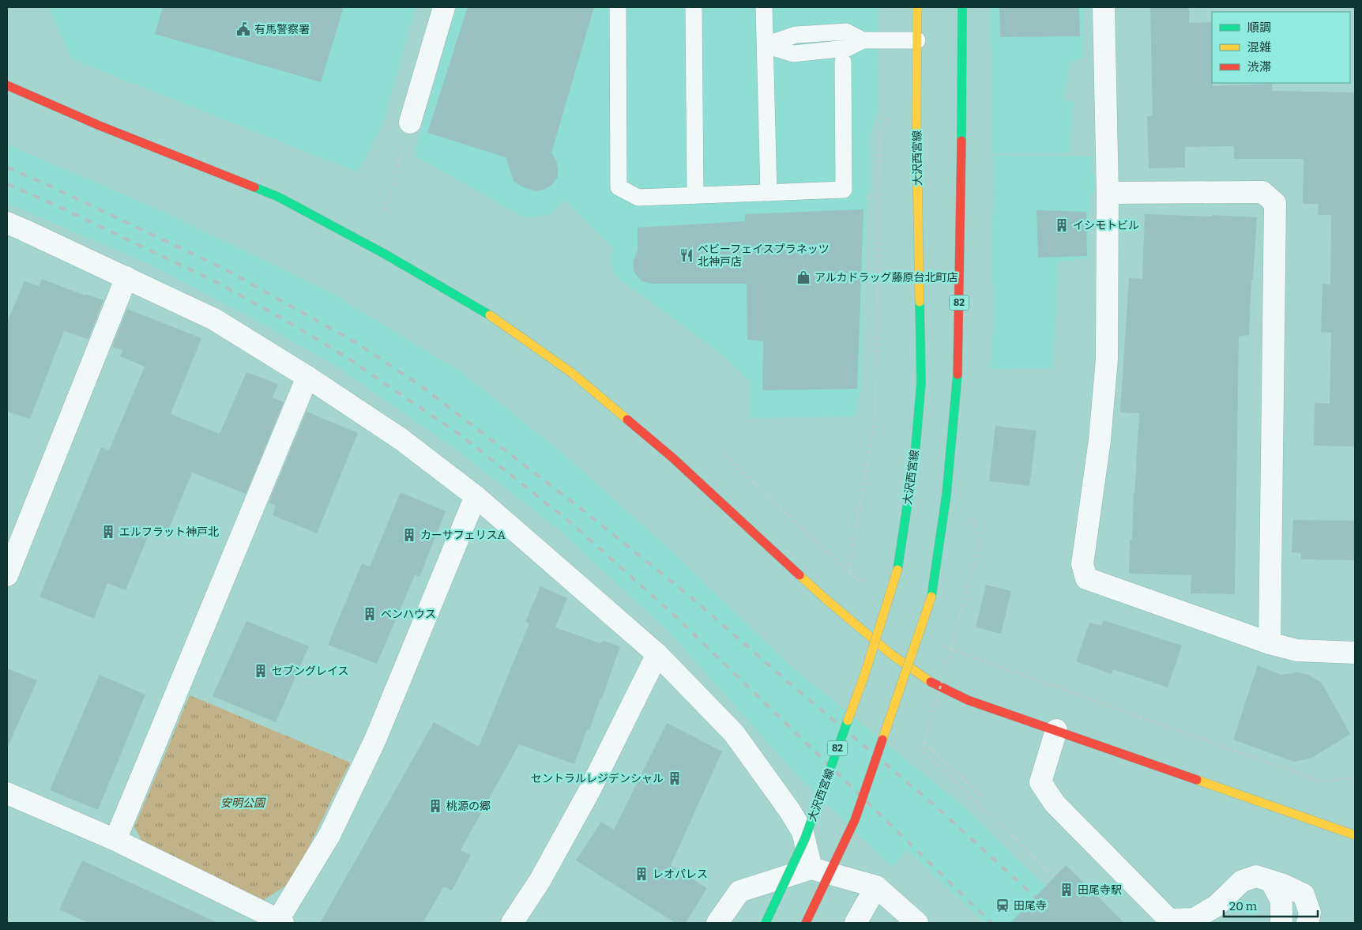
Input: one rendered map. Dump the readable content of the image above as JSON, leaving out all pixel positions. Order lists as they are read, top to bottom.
{
  "streets": {
    "main road": ["大沢西宮線", "82"]
  },
  "parks": ["安明公園"],
  "places": {
    "public building": ["有馬警察署"],
    "building": [
      "イシモトビル",
      "エルフラット神戸北",
      "カーサフェリスA",
      "ベンハウス",
      "セブングレイス",
      "セントラルレジデンシャル",
      "桃源の郷",
      "レオパレス",
      "田尾寺駅"
    ],
    "restaurant": ["ベビーフェイスプラネッツ 北神戸店"],
    "shop": ["アルカドラッグ藤原台北町店"],
    "station": ["田尾寺"]
  },
  "legend": ["順調", "混雑", "渋滞"],
  "scale_bar": "20 m"
}
